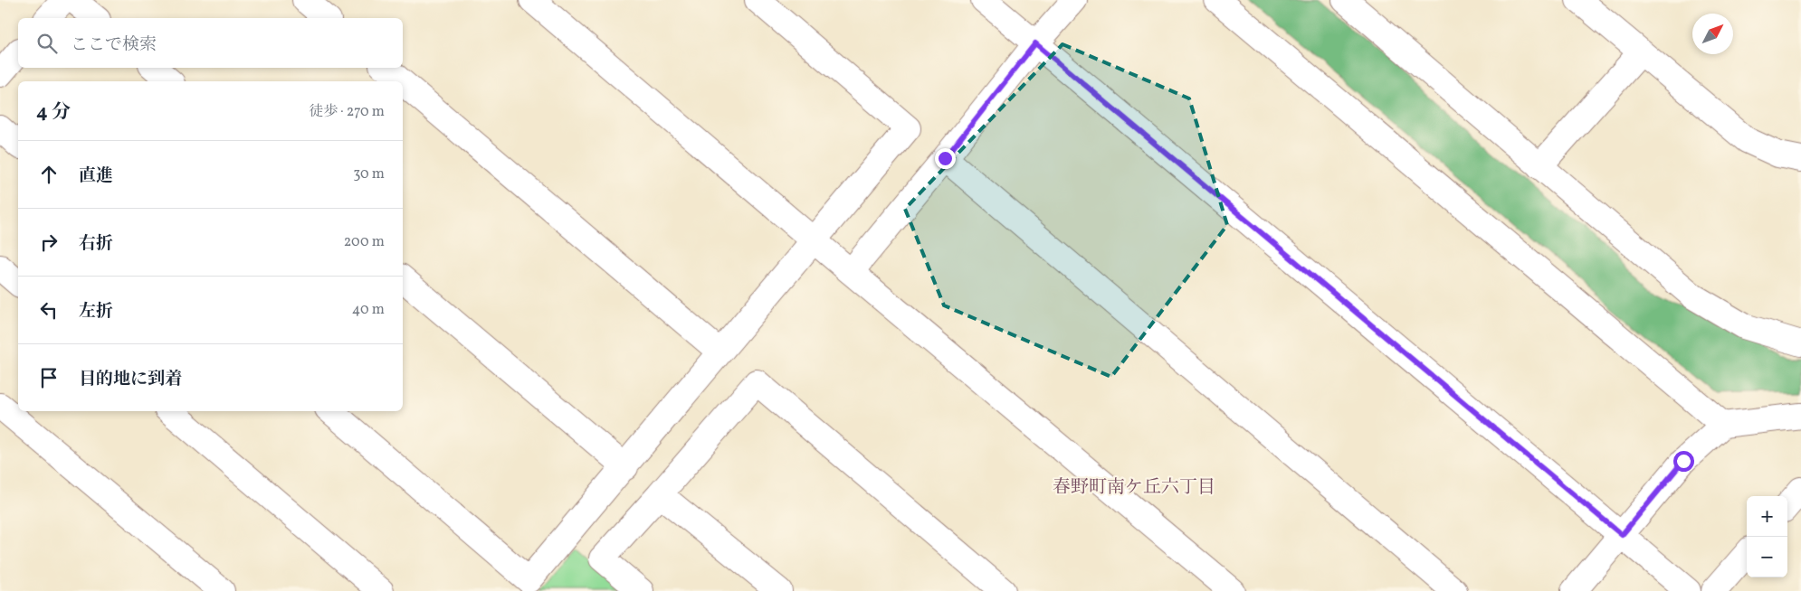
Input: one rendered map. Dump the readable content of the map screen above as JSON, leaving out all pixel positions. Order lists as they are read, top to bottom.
{
  "districts": ["春野町南ケ丘六丁目"],
  "north": "top right",
  "page": {
    "search": "ここで検索",
    "heading": ["4 分", "徒歩 · 270 m"],
    "list": [
      ["直進", "30 m"],
      ["右折", "200 m"],
      ["左折", "40 m"],
      "目的地に到着"
    ],
    "map_buttons": ["+", "−"]
  }
}
